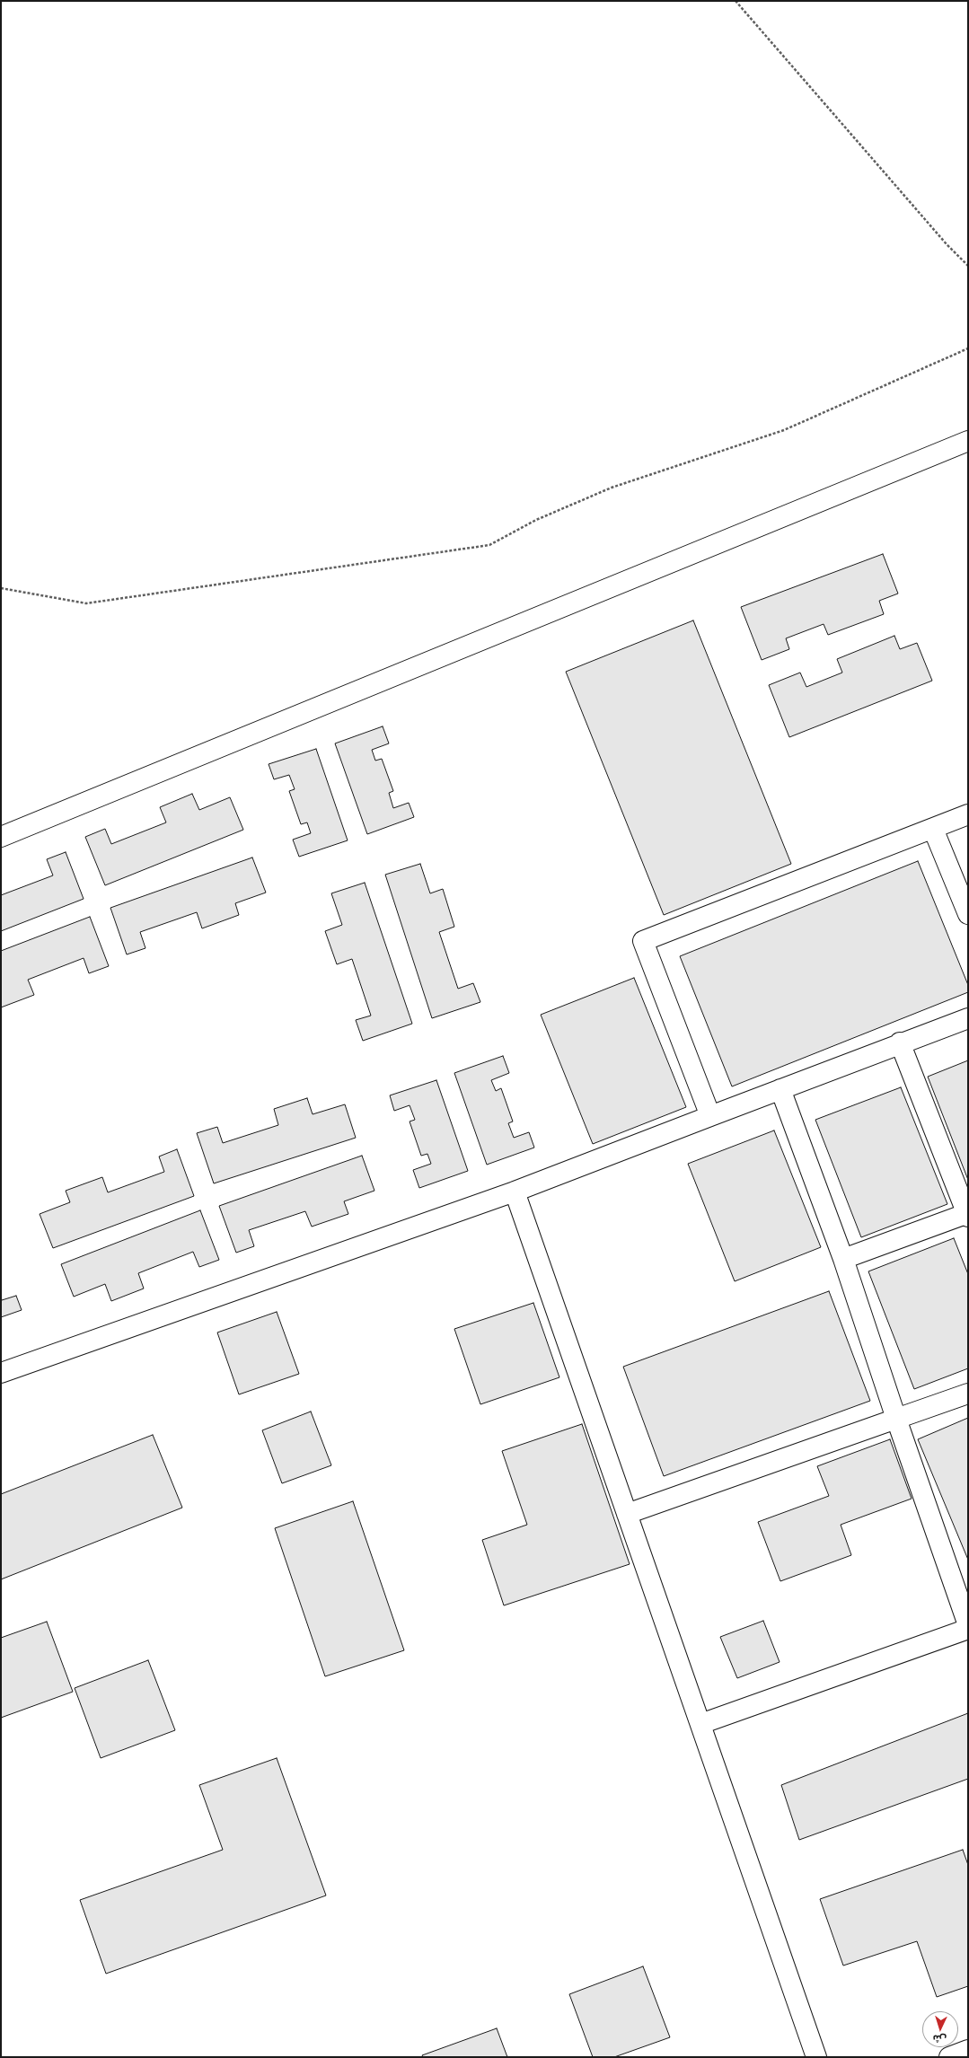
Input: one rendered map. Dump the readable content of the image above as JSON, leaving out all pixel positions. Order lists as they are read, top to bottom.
{
  "north": "bottom"
}
